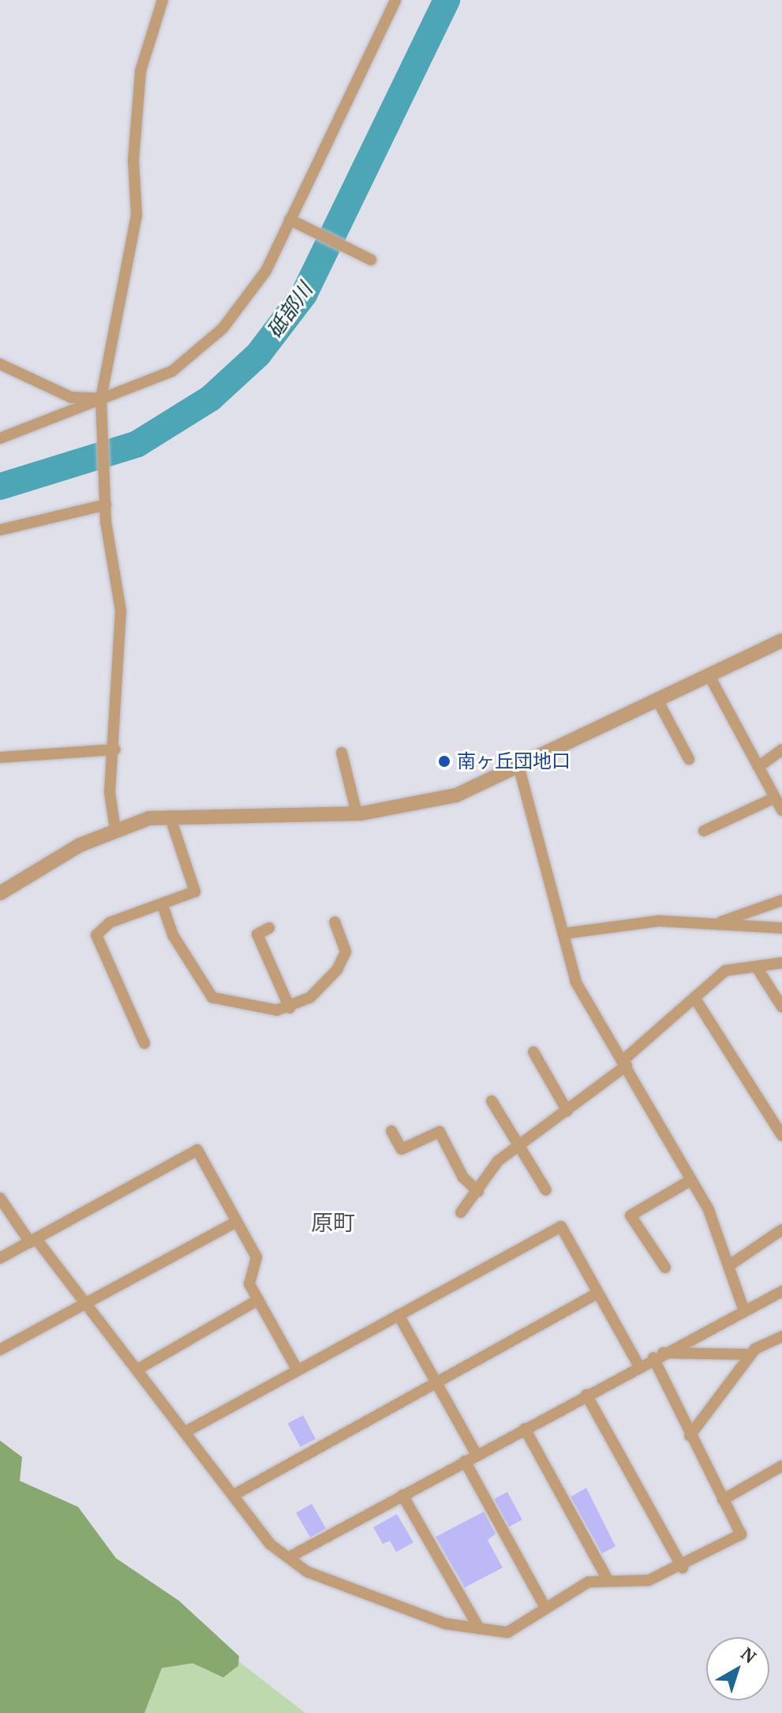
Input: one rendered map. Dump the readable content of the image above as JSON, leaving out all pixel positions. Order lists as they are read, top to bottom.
{
  "districts": ["原町"],
  "water": ["砥部川"],
  "places": ["南ヶ丘団地口"],
  "north": "top right"
}
